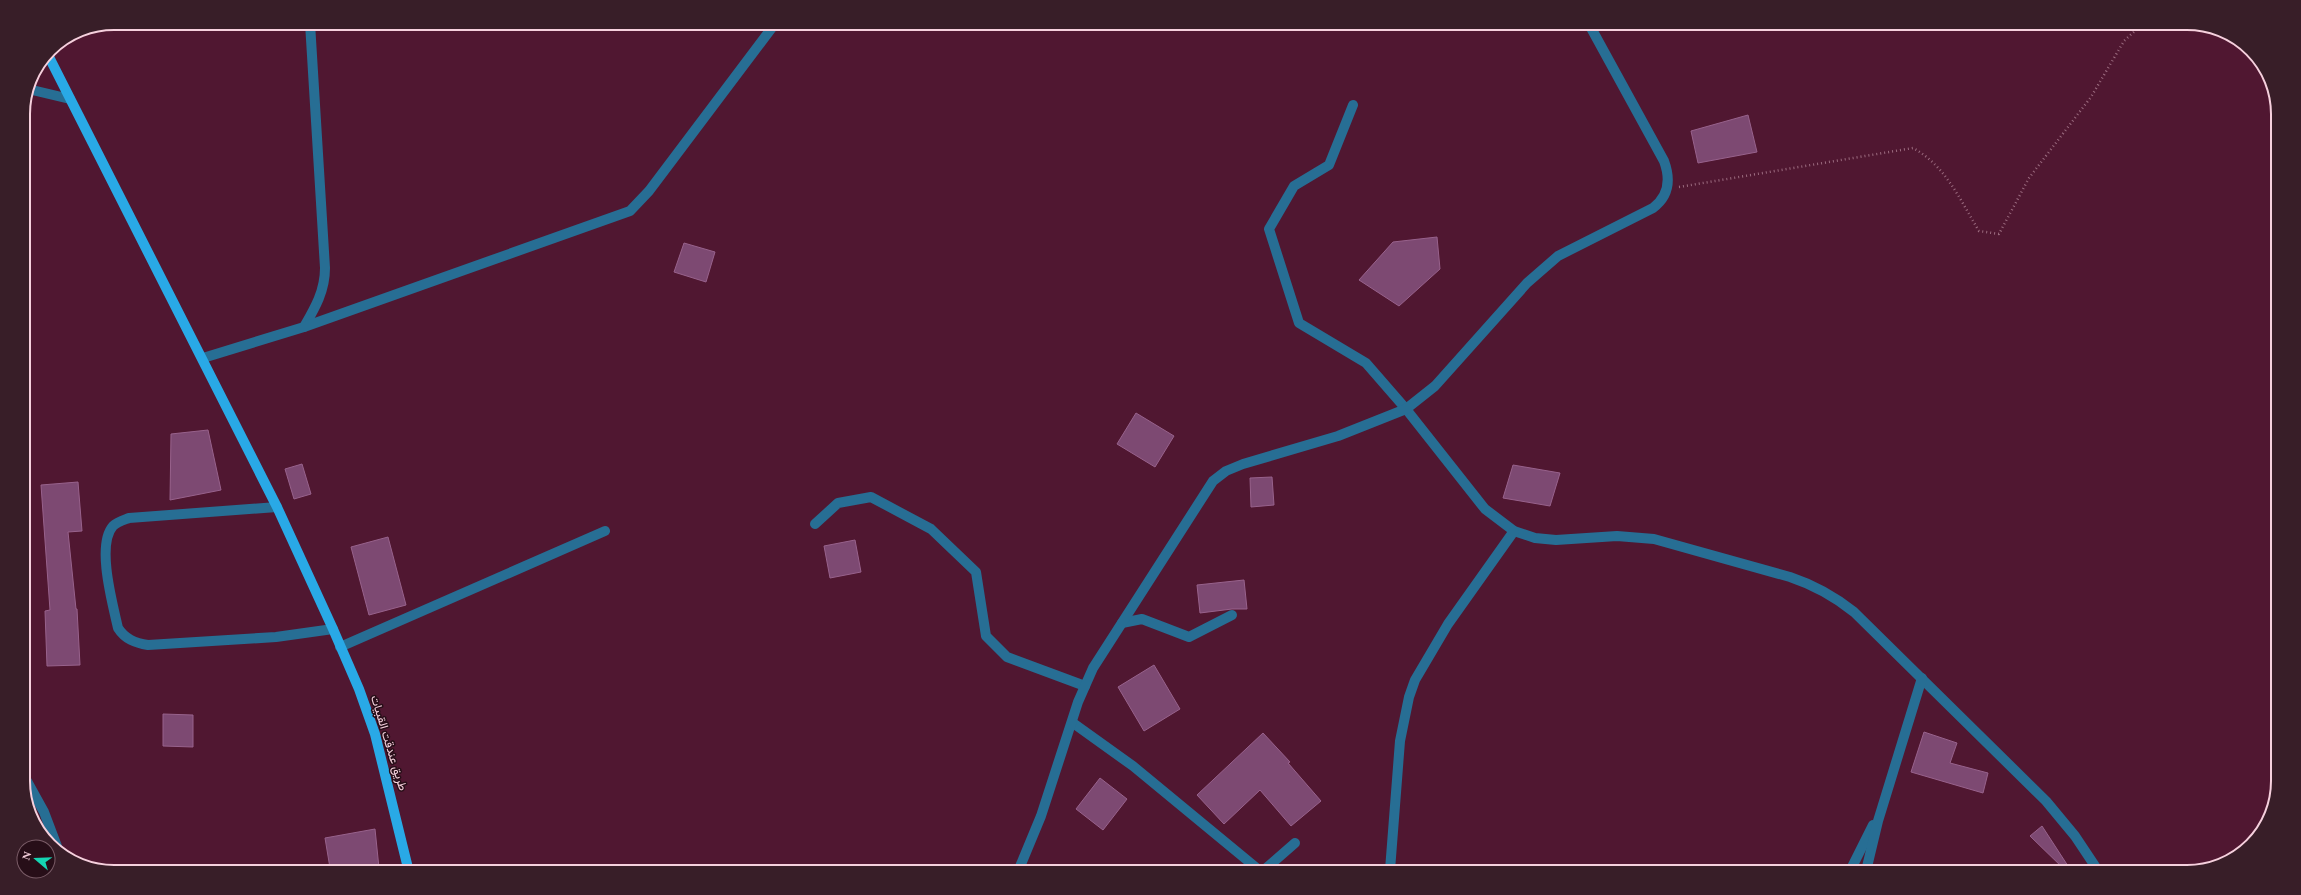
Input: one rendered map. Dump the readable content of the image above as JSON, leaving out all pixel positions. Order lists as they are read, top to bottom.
{
  "streets": {
    "main road": ["طريق عندقت القبيات"]
  },
  "north": "left"
}
